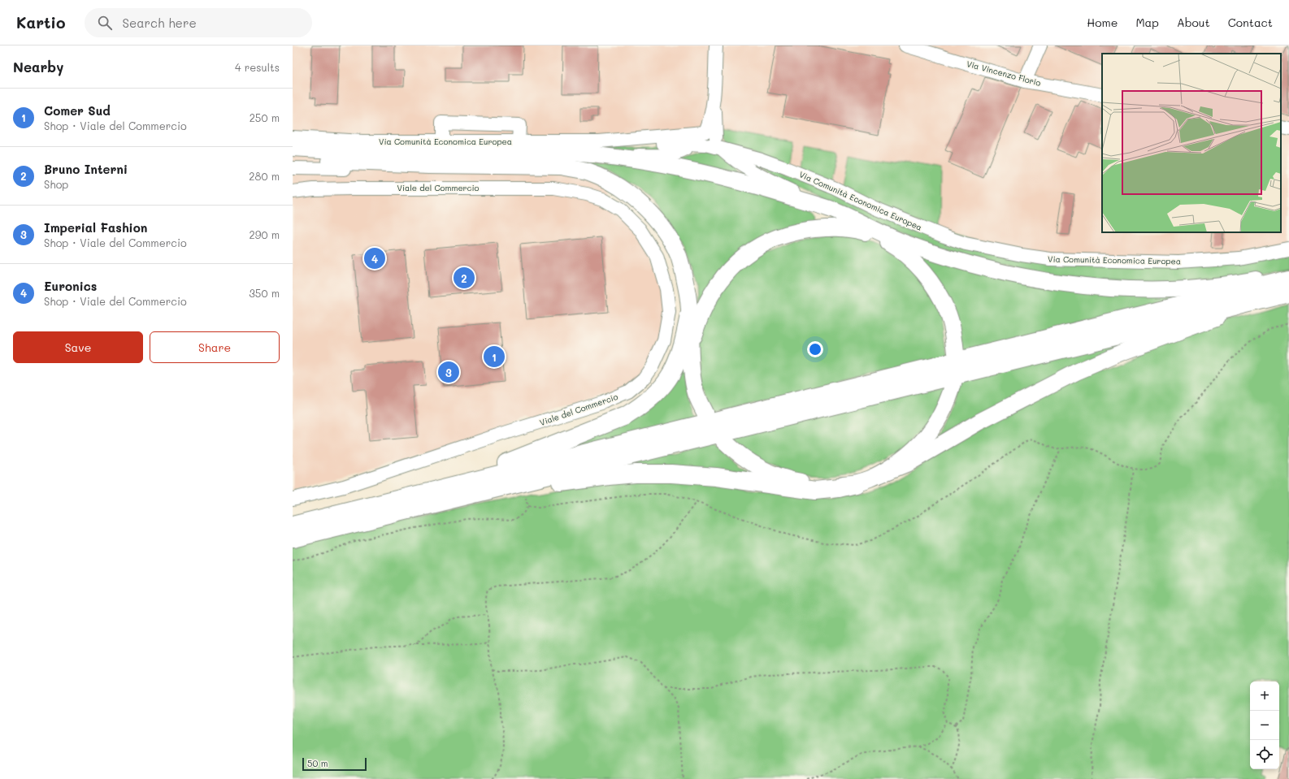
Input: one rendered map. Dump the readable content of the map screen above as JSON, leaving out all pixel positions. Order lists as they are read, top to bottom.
{
  "streets": {
    "street": ["Via Vincenzo Florio", "Via Comunità Economica Europea", "Viale del Commercio"]
  },
  "scale_bar": "50 m",
  "page": {
    "header": "Kartio",
    "search": "Search here",
    "nav": [
      "Home",
      "Map",
      "About",
      "Contact"
    ],
    "heading": ["Nearby", "4 results"],
    "list": [
      {
        "mark": "1",
        "name": "Comer Sud",
        "note": "Shop · Viale del Commercio",
        "value": "250 m"
      },
      {
        "mark": "2",
        "name": "Bruno Interni",
        "note": "Shop",
        "value": "280 m"
      },
      {
        "mark": "3",
        "name": "Imperial Fashion",
        "note": "Shop · Viale del Commercio",
        "value": "290 m"
      },
      {
        "mark": "4",
        "name": "Euronics",
        "note": "Shop · Viale del Commercio",
        "value": "350 m"
      }
    ],
    "pins": [
      "4",
      "2",
      "1",
      "3"
    ],
    "buttons": ["Save", "Share"],
    "map_buttons": ["+", "−"],
    "scale": "50 m"
  }
}
